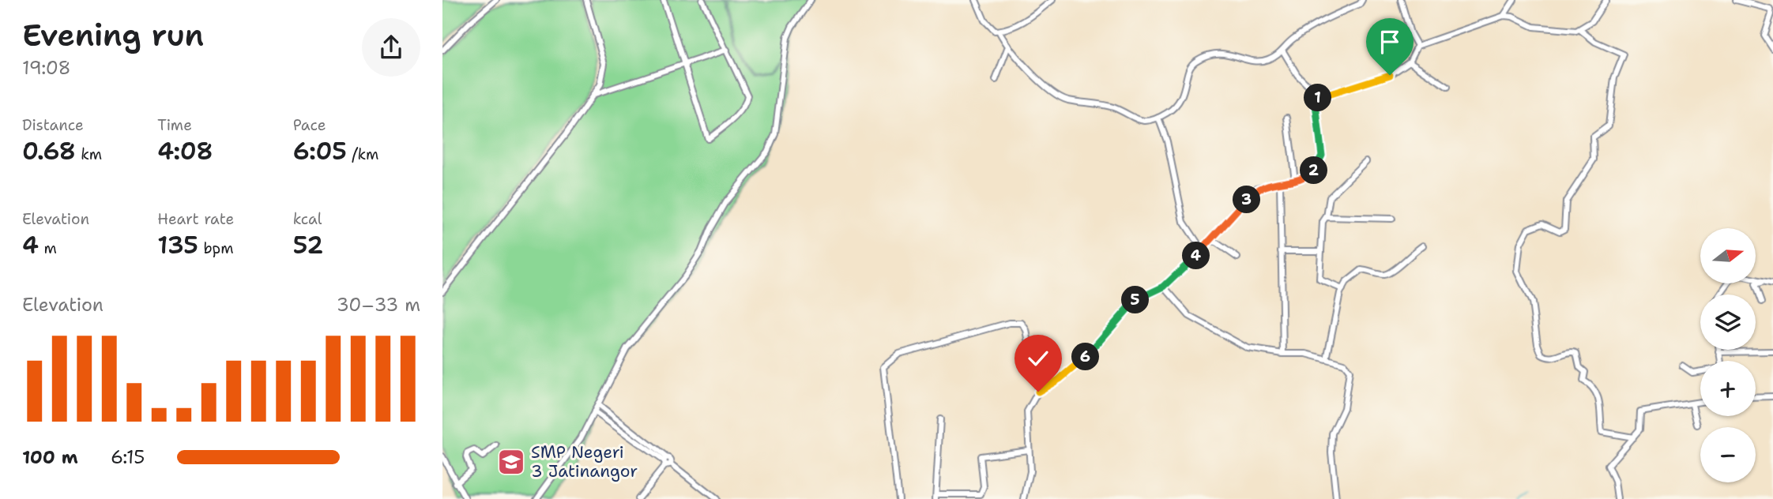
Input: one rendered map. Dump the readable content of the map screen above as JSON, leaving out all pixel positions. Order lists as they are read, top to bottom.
{
  "places": {
    "school or university": ["SMP Negeri 3 Jatinangor"]
  },
  "north": "right",
  "page": {
    "heading": ["Evening run", "19:08"],
    "pins": [
      "1",
      "2",
      "3",
      "4",
      "5",
      "6"
    ],
    "stats": [
      ["Distance", "0.68 km"],
      ["Time", "4:08"],
      ["Pace", "6:05 /km"],
      ["Elevation", "4 m"],
      ["Heart rate", "135 bpm"],
      ["kcal", "52"]
    ],
    "map_buttons": ["+", "−"],
    "chart": ["Elevation", "30–33 m"],
    "list": [
      {
        "name": "100 m",
        "note": "6:15"
      }
    ]
  }
}
